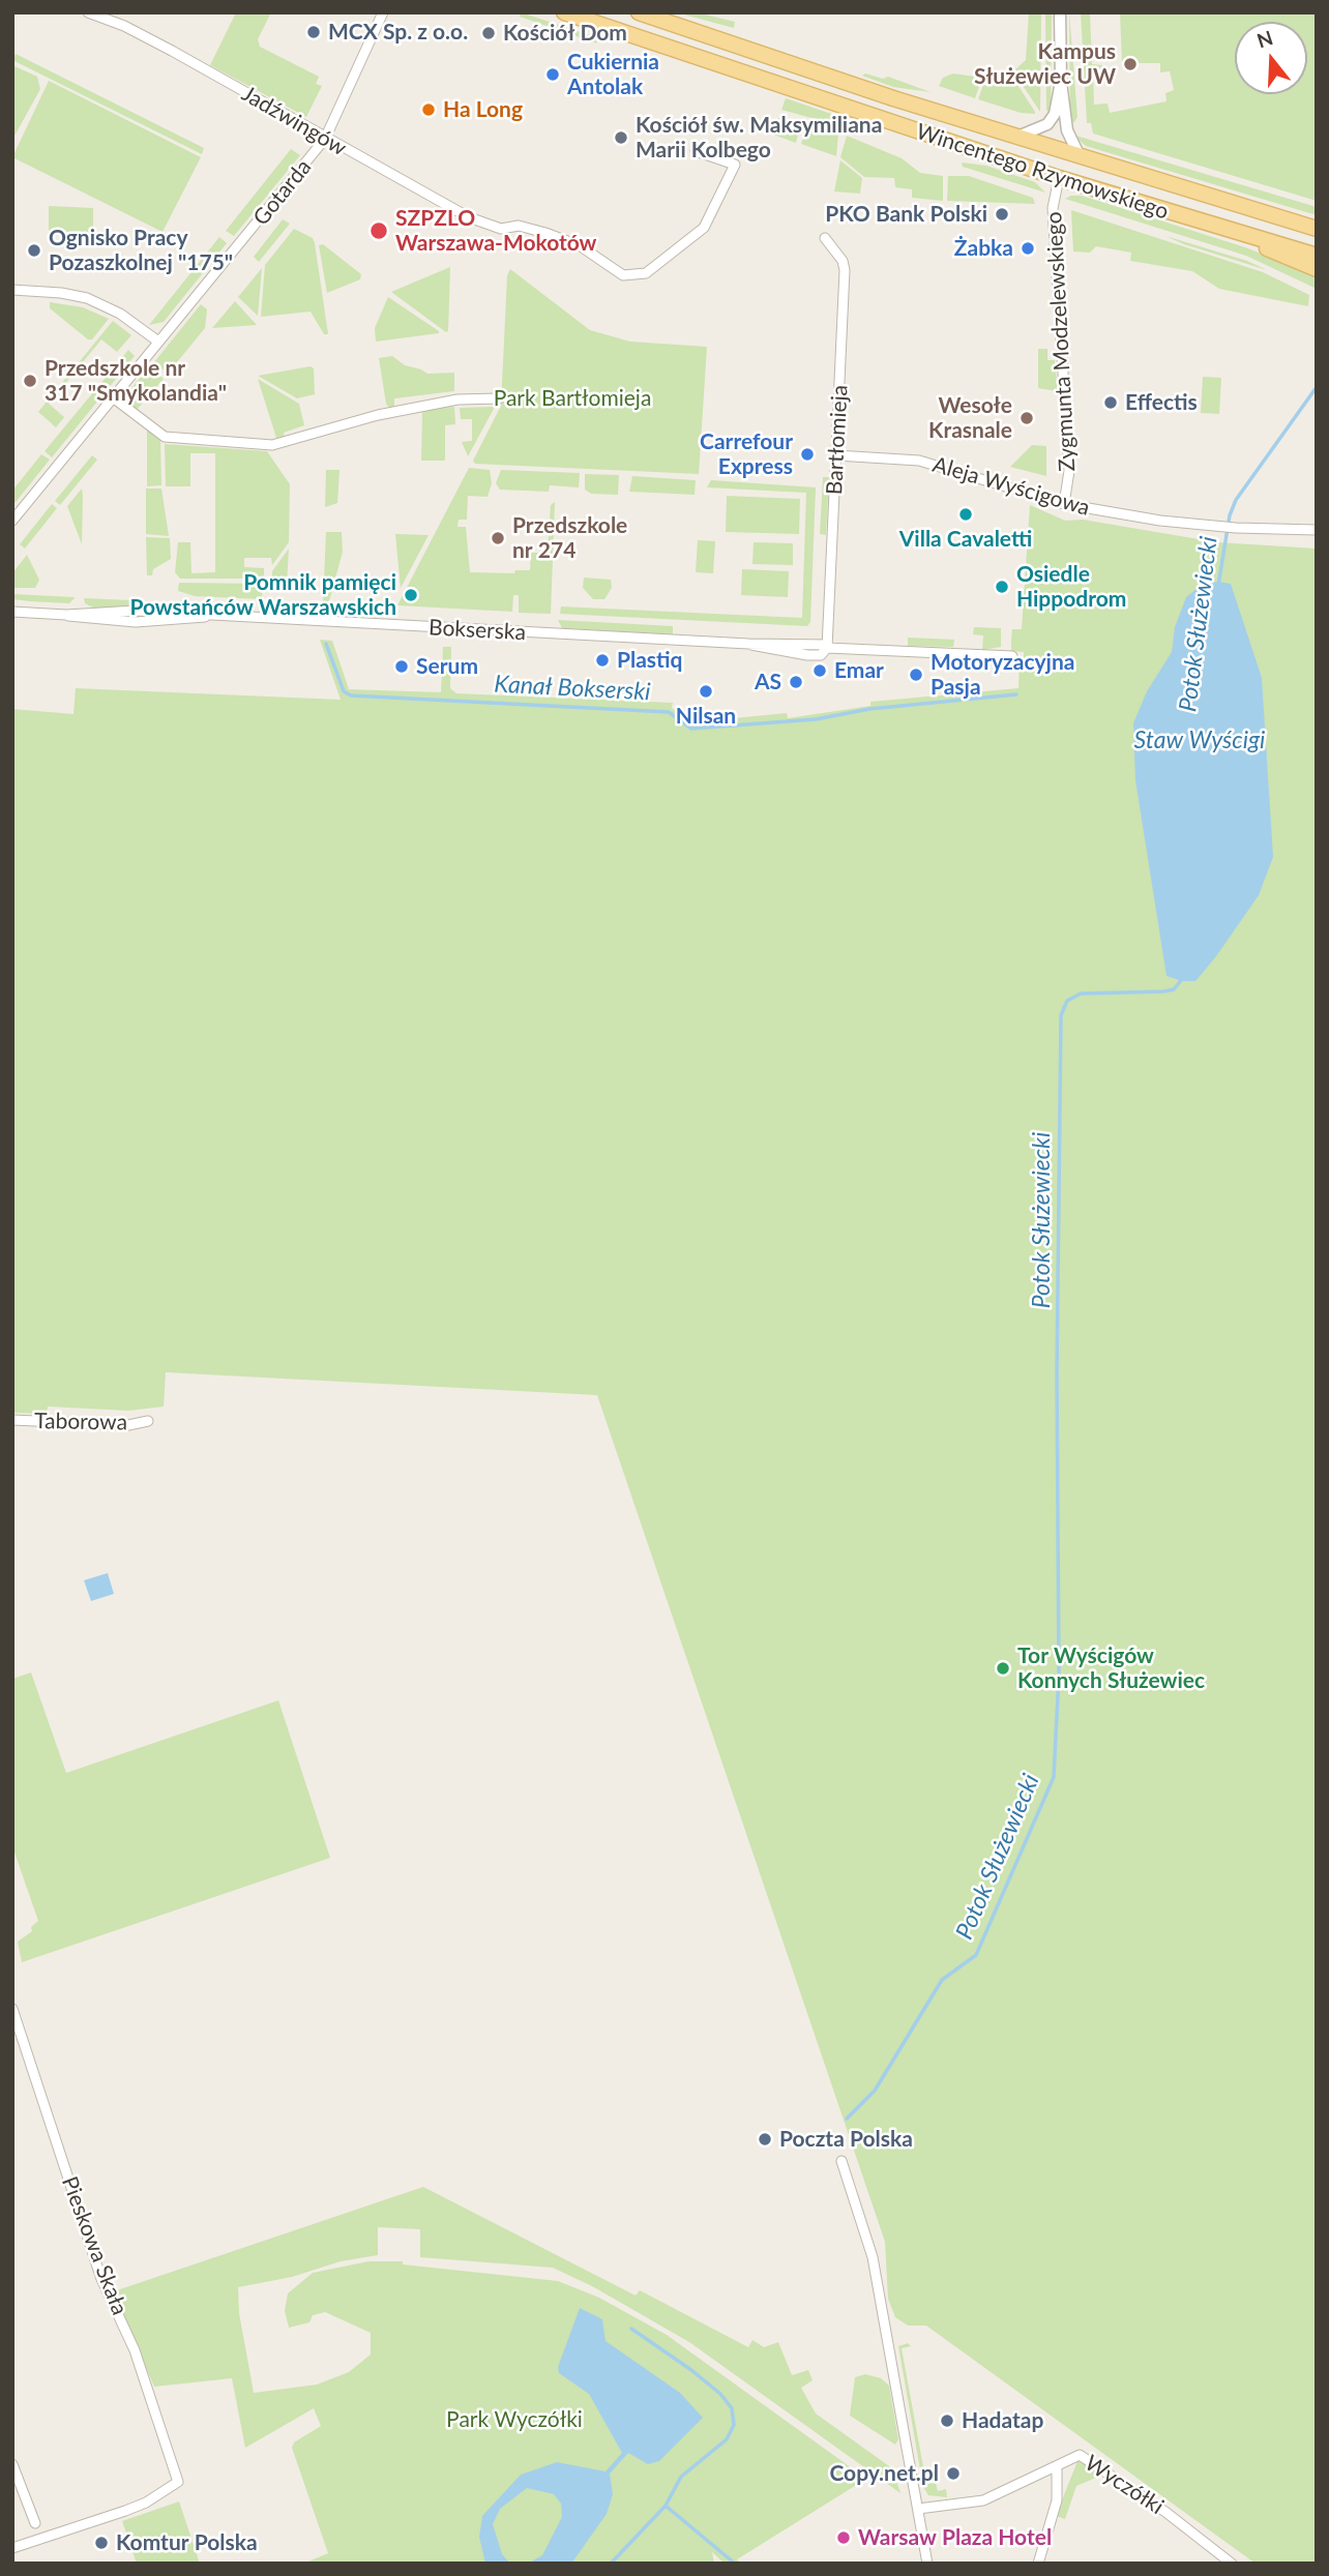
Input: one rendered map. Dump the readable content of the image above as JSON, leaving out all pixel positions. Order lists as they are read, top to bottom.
{
  "streets": {
    "main road": ["Wincentego Rzymowskiego"],
    "street": [
      "Jadźwingów",
      "Gotarda",
      "Zygmunta Modzelewskiego",
      "Bartłomieja",
      "Aleja Wyścigowa",
      "Bokserska",
      "Taborowa",
      "Pieskowa Skała",
      "Wyczółki"
    ]
  },
  "crossings": [
    ["Jadźwingów", "Gotarda"],
    ["Wincentego Rzymowskiego", "Zygmunta Modzelewskiego"],
    ["Zygmunta Modzelewskiego", "Aleja Wyścigowa"],
    ["Bartłomieja", "Aleja Wyścigowa"],
    ["Bartłomieja", "Bokserska"]
  ],
  "water": ["Potok Służewiecki", "Kanał Bokserski", "Staw Wyścigi"],
  "parks": ["Park Bartłomieja", "Park Wyczółki"],
  "places": [
    "MCX Sp. z o.o.",
    "Kościół Dom",
    "Kampus Służewiec UW",
    "Cukiernia Antolak",
    "Ha Long",
    "Kościół św. Maksymiliana Marii Kolbego",
    "PKO Bank Polski",
    "SZPZLO Warszawa-Mokotów",
    "Żabka",
    "Ognisko Pracy Pozaszkolnej \"175\"",
    "Przedszkole nr 317 \"Smykolandia\"",
    "Effectis",
    "Wesołe Krasnale",
    "Carrefour Express",
    "Villa Cavaletti",
    "Przedszkole nr 274",
    "Osiedle Hippodrom",
    "Pomnik pamięci Powstańców Warszawskich",
    "Plastiq",
    "Serum",
    "Emar",
    "Motoryzacyjna Pasja",
    "AS",
    "Nilsan",
    "Tor Wyścigów Konnych Służewiec",
    "Poczta Polska",
    "Hadatap",
    "Copy.net.pl",
    "Warsaw Plaza Hotel",
    "Komtur Polska"
  ],
  "north": "top"
}
